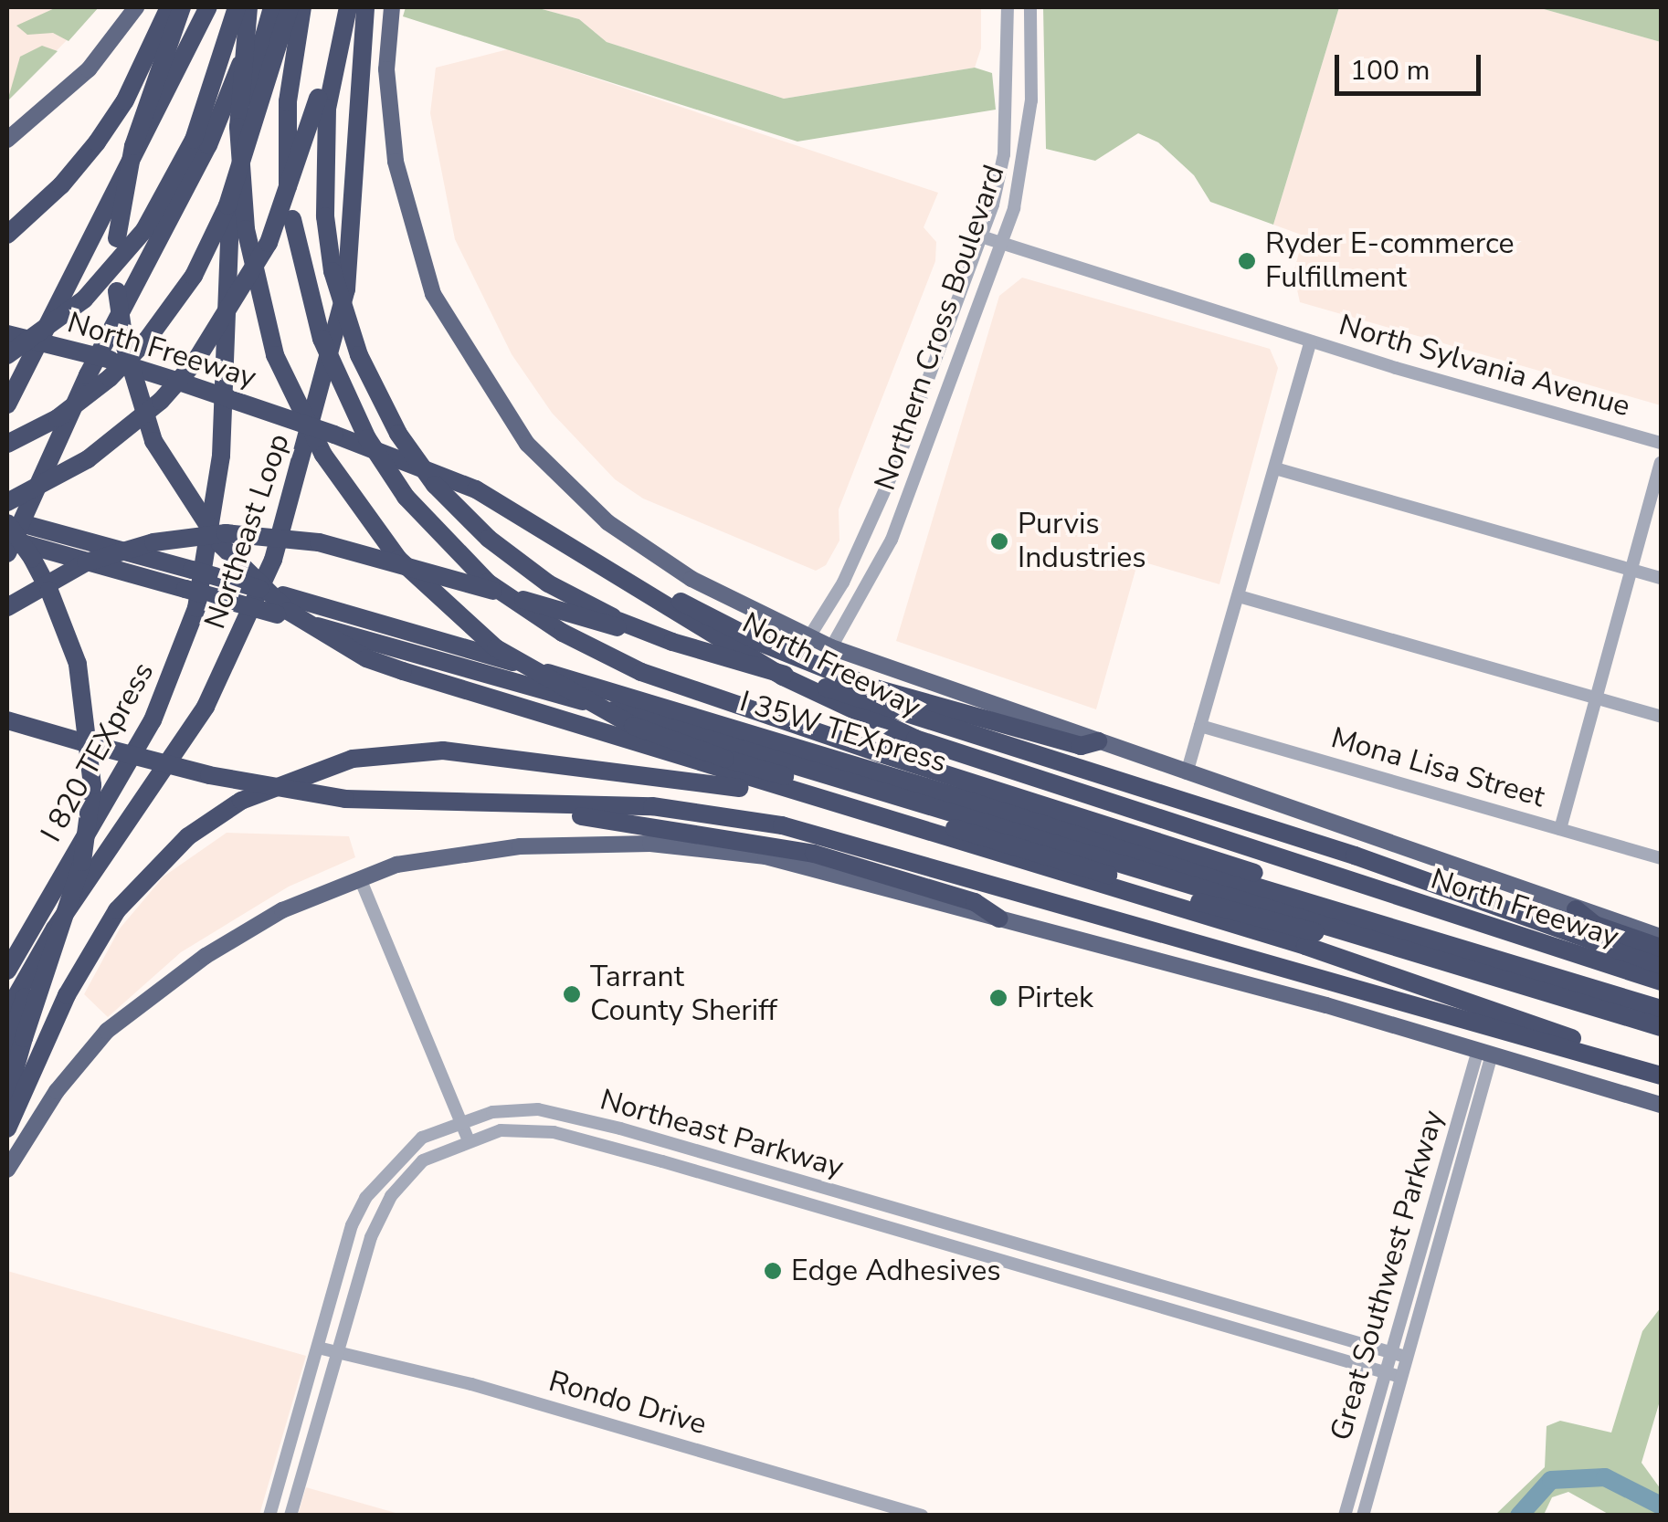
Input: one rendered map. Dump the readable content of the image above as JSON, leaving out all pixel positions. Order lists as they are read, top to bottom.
{
  "streets": {
    "highway": [
      "North Freeway",
      "Northeast Loop",
      "I 35W TEXpress",
      "I 820 TEXpress"
    ],
    "street": [
      "Northern Cross Boulevard",
      "North Sylvania Avenue",
      "Mona Lisa Street",
      "Northeast Parkway",
      "Great Southwest Parkway",
      "Rondo Drive"
    ]
  },
  "crossings": [
    ["Northern Cross Boulevard", "North Freeway"],
    ["Northern Cross Boulevard", "North Sylvania Avenue"],
    ["Northeast Parkway", "Great Southwest Parkway"],
    ["Northeast Parkway", "Rondo Drive"]
  ],
  "places": [
    "Ryder E-commerce Fulfillment",
    "Purvis Industries",
    "Tarrant County Sheriff",
    "Pirtek",
    "Edge Adhesives"
  ],
  "scale_bar": "100 m"
}
